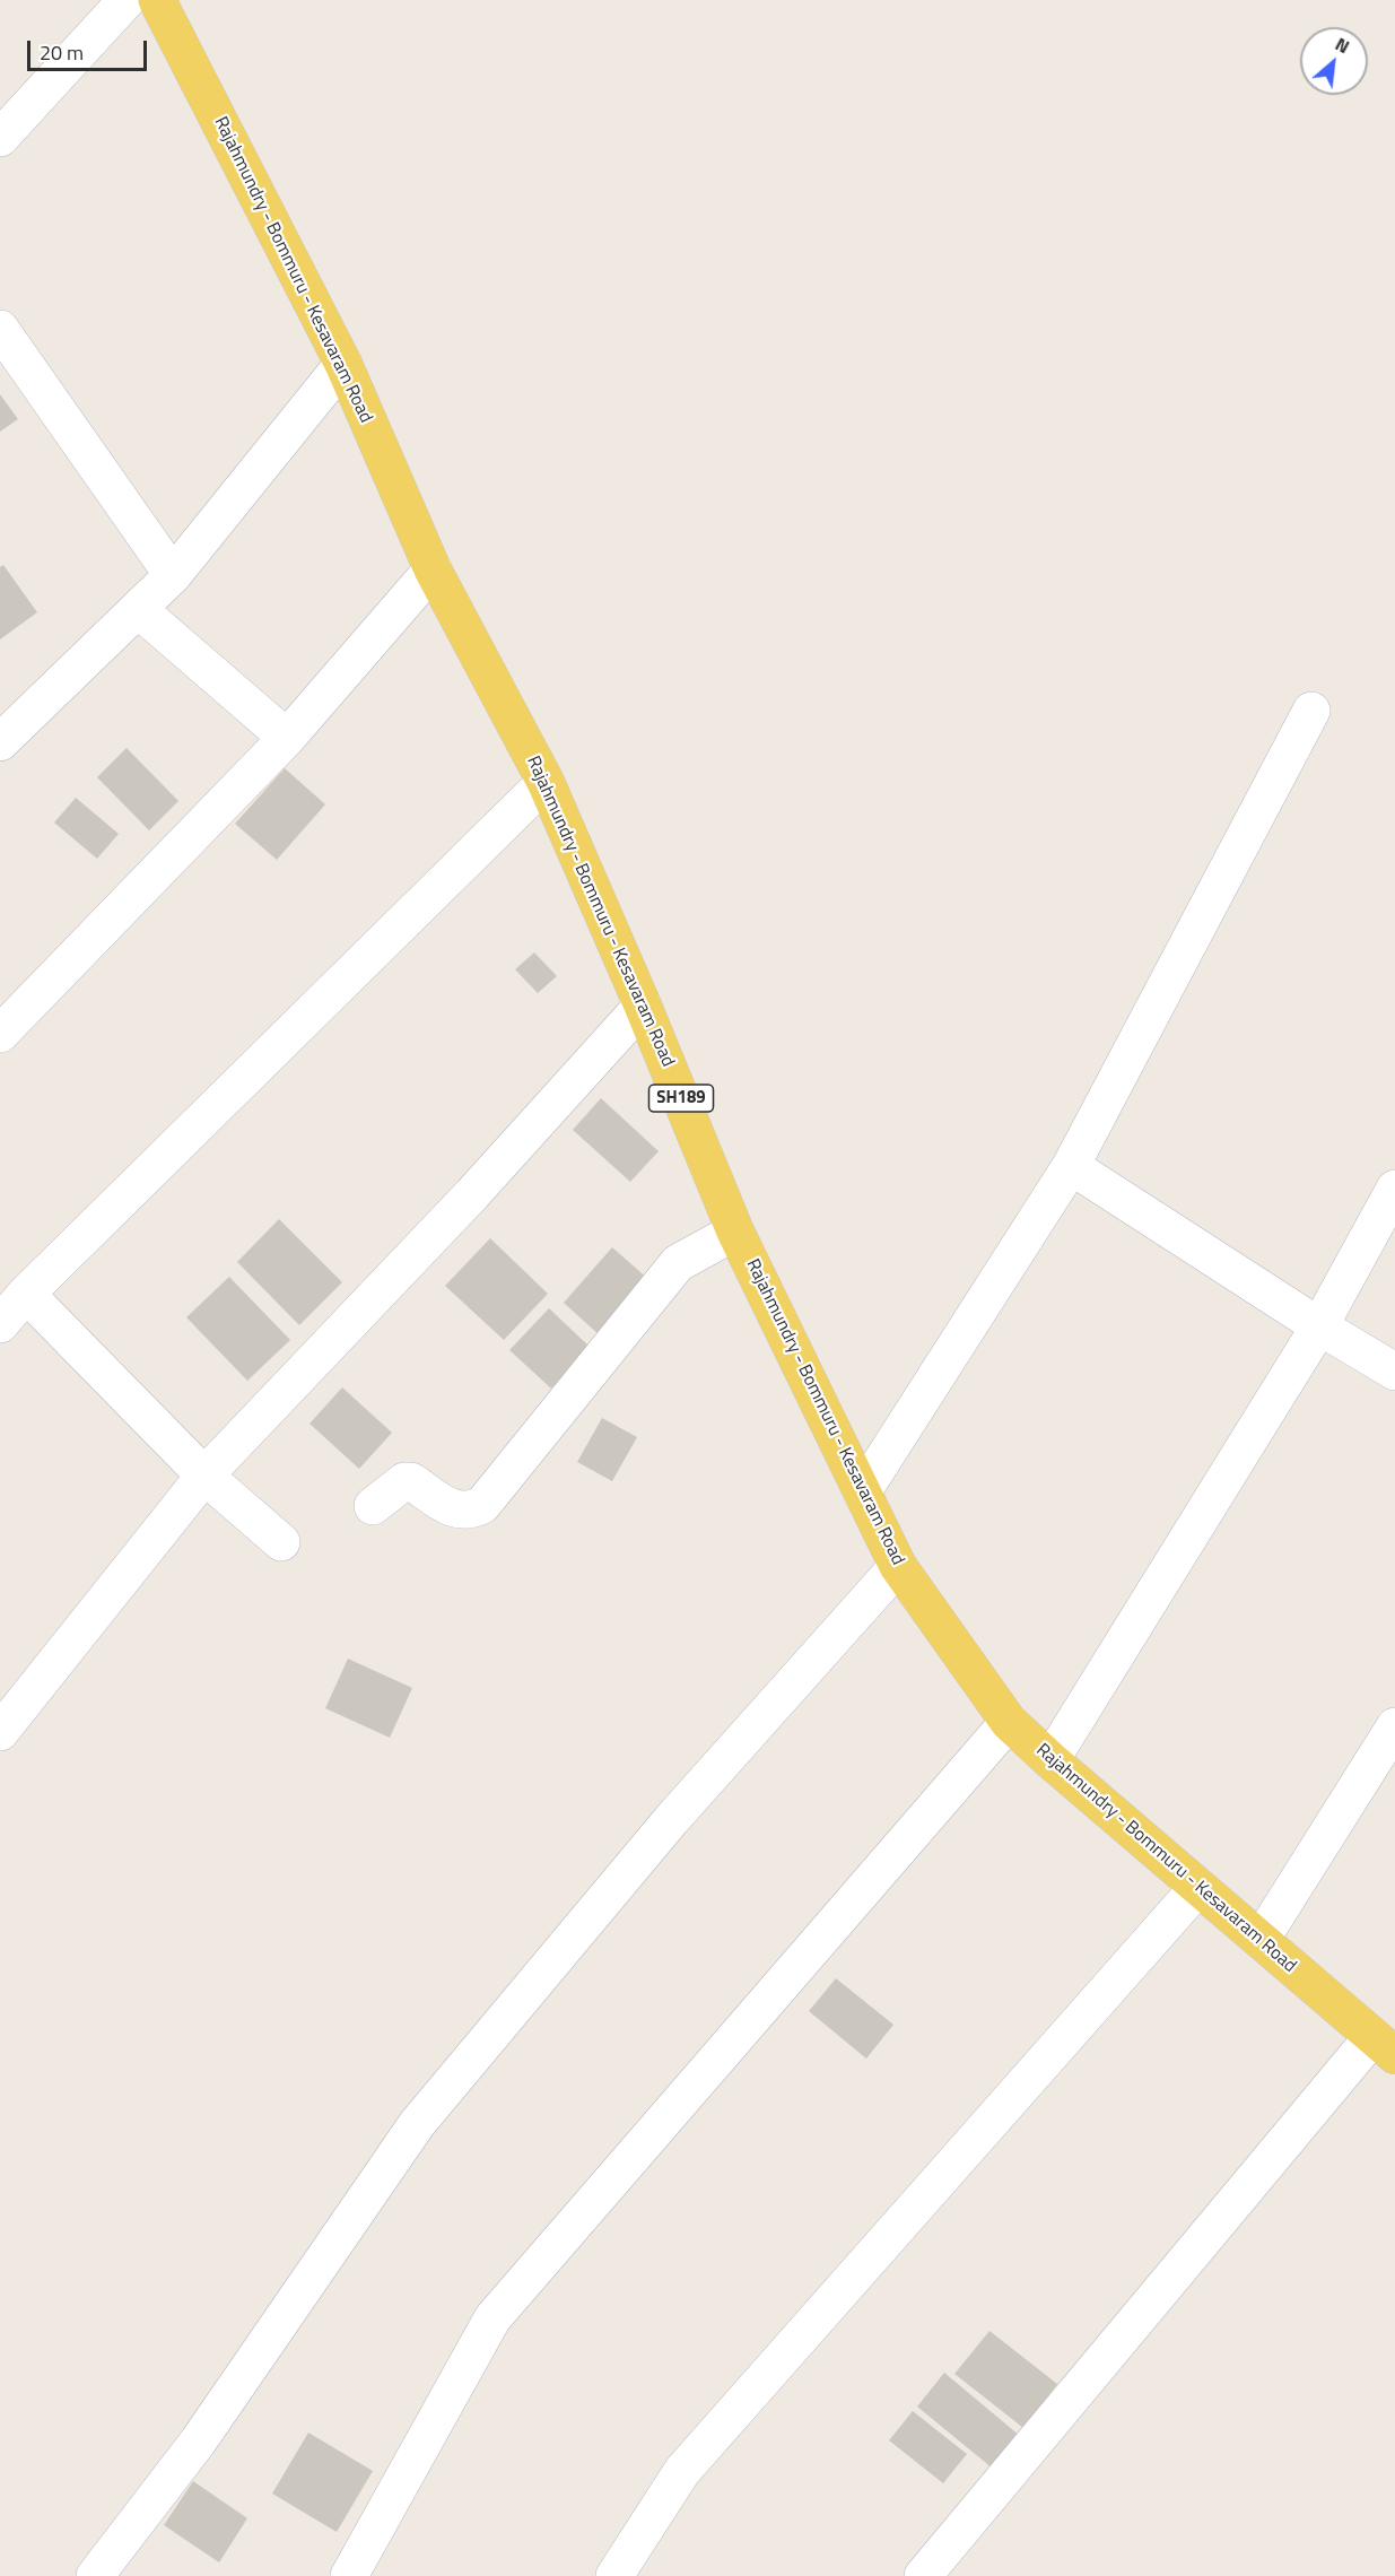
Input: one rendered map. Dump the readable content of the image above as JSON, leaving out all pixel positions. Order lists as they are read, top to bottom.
{
  "streets": {
    "main road": ["Rajahmundry - Bommuru - Kesavaram Road", "SH189"]
  },
  "scale_bar": "20 m",
  "north": "top right"
}
